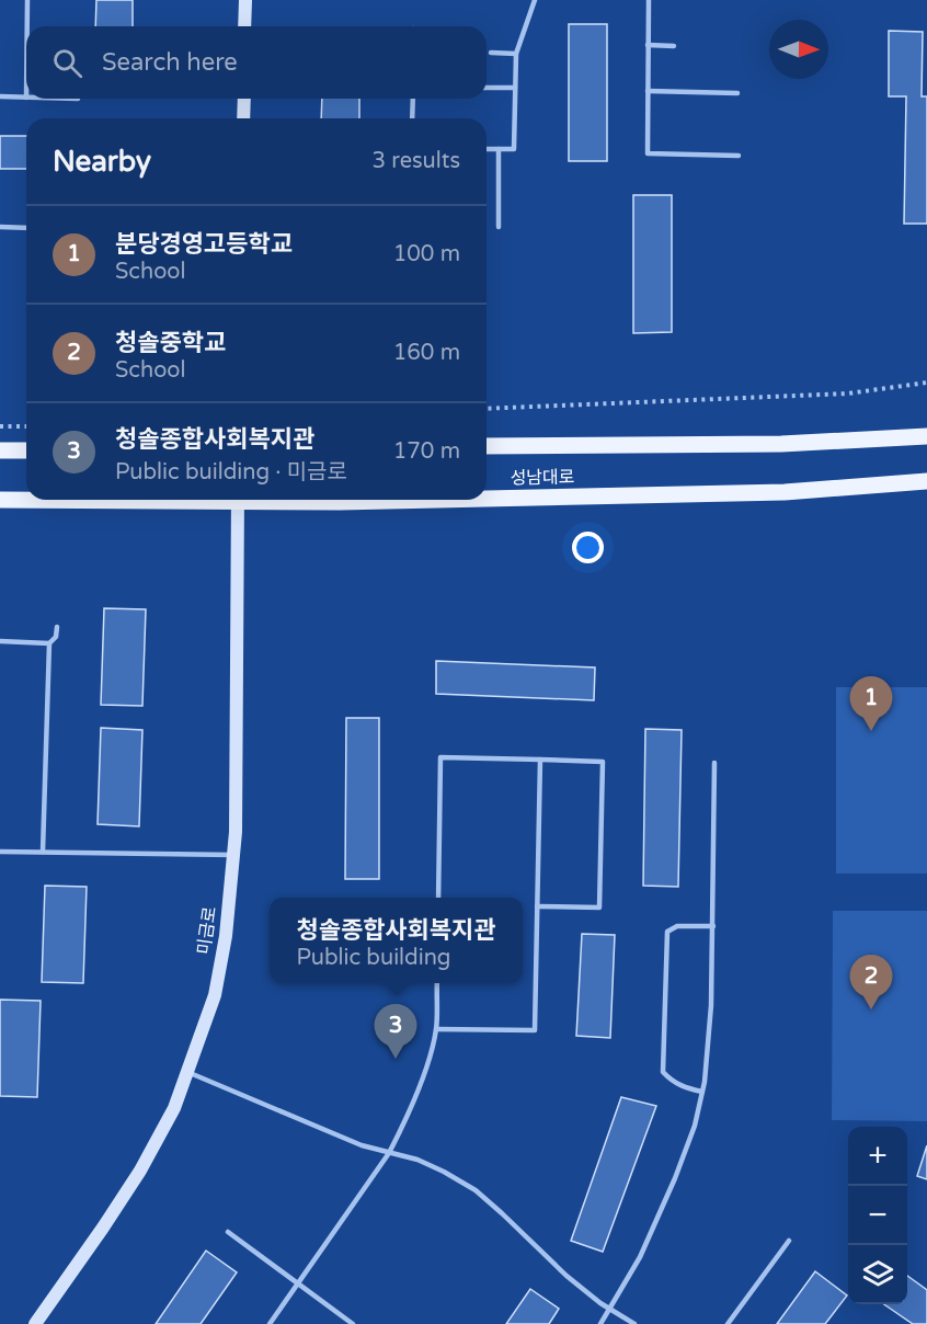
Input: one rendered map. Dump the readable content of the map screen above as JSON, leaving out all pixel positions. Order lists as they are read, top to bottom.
{
  "streets": {
    "main road": ["성남대로", "미금로"]
  },
  "north": "right",
  "page": {
    "search": "Search here",
    "heading": ["Nearby", "3 results"],
    "list": [
      {
        "mark": "1",
        "name": "분당경영고등학교",
        "note": "School",
        "value": "100 m"
      },
      {
        "mark": "2",
        "name": "청솔중학교",
        "note": "School",
        "value": "160 m"
      },
      {
        "mark": "3",
        "name": "청솔종합사회복지관",
        "note": "Public building · 미금로",
        "value": "170 m"
      }
    ],
    "pins": ["1", "2", "3"],
    "popup": ["청솔종합사회복지관", "Public building"],
    "map_buttons": ["+", "−"]
  }
}
